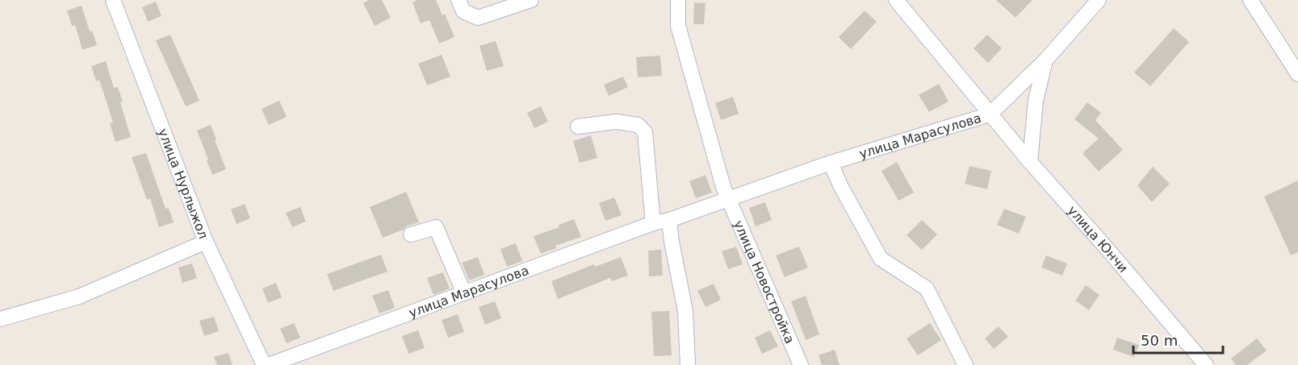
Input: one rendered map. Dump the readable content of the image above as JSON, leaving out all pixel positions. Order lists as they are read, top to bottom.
{
  "streets": {
    "street": [
      "улица Марасулова",
      "улица Нурлыжол",
      "улица Юнчи",
      "улица Новостройка"
    ]
  },
  "crossings": [
    ["улица Марасулова", "улица Юнчи"],
    ["улица Марасулова", "улица Новостройка"]
  ],
  "scale_bar": "50 m"
}
